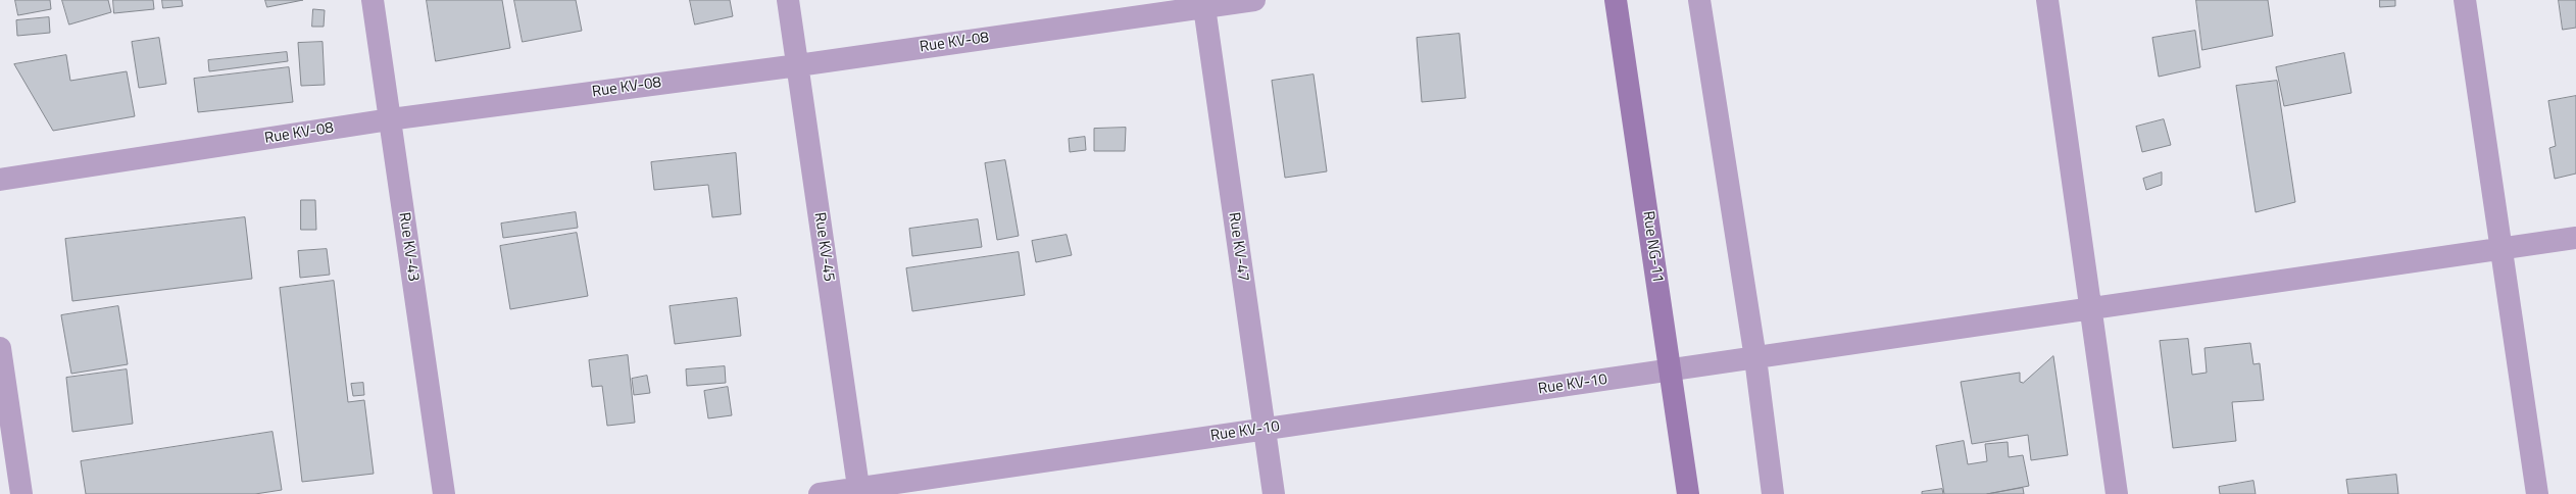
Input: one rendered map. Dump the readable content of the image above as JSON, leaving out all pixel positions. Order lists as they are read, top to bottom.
{
  "streets": {
    "street": [
      "Rue KV-08",
      "Rue KV-43",
      "Rue KV-45",
      "Rue KV-47",
      "Rue NG-11",
      "Rue KV-10"
    ]
  },
  "crossings": [
    ["Rue KV-08", "Rue KV-43"],
    ["Rue KV-08", "Rue KV-45"],
    ["Rue KV-08", "Rue KV-47"],
    ["Rue KV-45", "Rue KV-10"],
    ["Rue KV-47", "Rue KV-10"],
    ["Rue NG-11", "Rue KV-10"]
  ]
}
